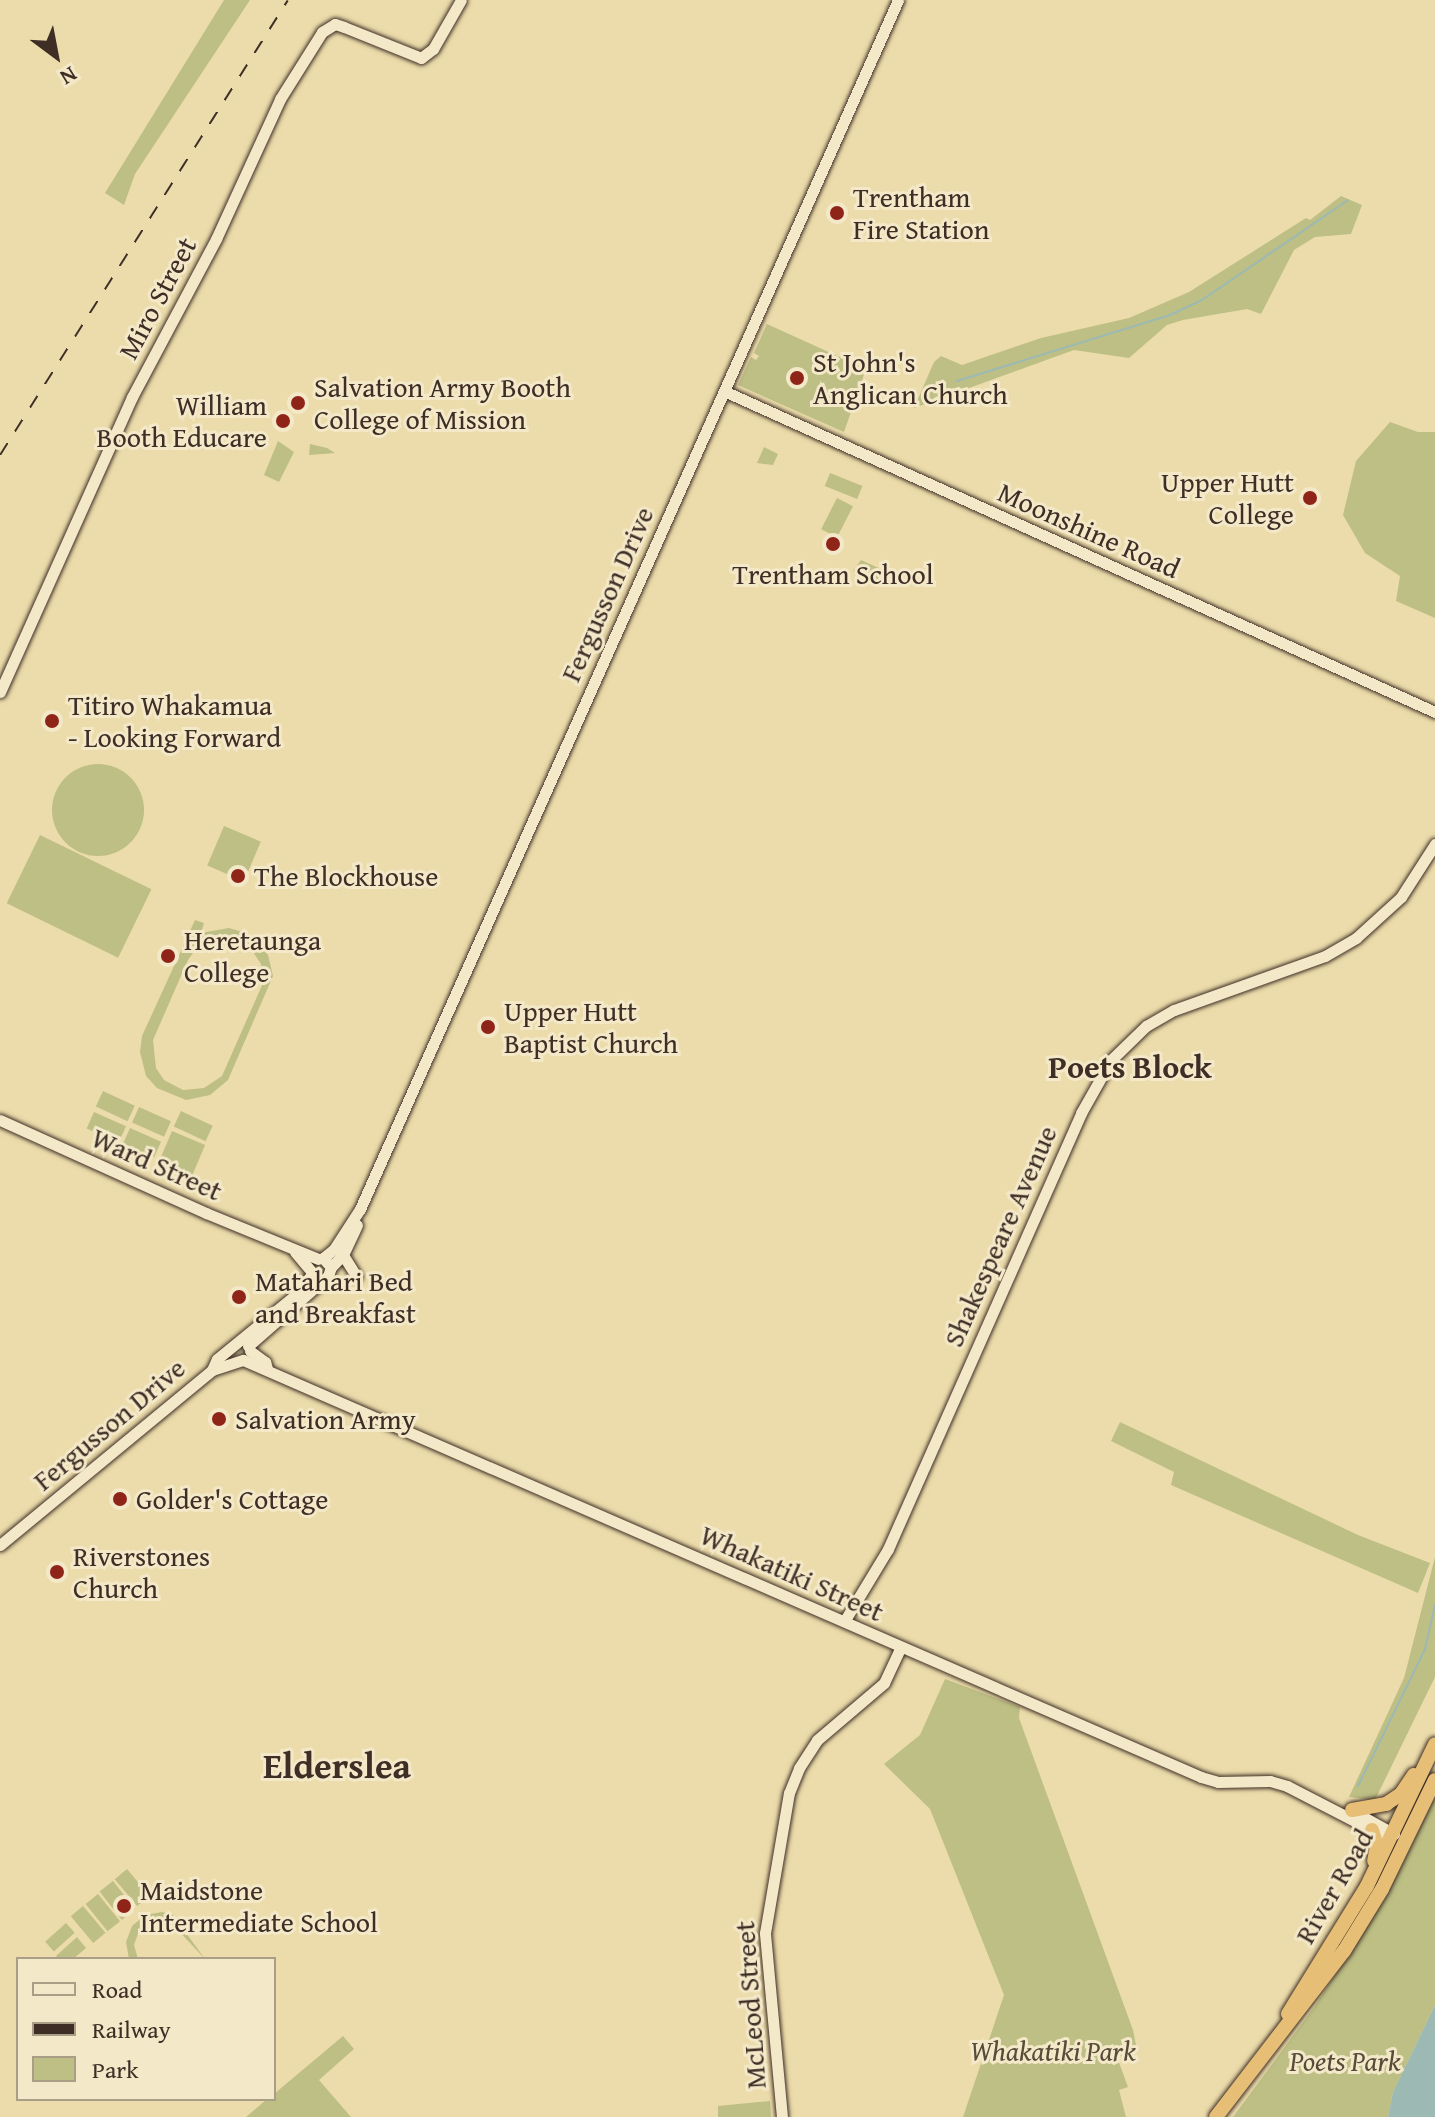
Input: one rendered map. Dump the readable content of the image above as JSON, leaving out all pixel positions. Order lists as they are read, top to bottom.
{
  "streets": {
    "highway": ["River Road"],
    "street": [
      "Miro Street",
      "Moonshine Road",
      "Fergusson Drive",
      "Ward Street",
      "Shakespeare Avenue",
      "Whakatiki Street",
      "McLeod Street"
    ]
  },
  "crossings": [
    ["Moonshine Road", "Fergusson Drive"],
    ["Fergusson Drive", "Ward Street"],
    ["Fergusson Drive", "Whakatiki Street"],
    ["Shakespeare Avenue", "Whakatiki Street"],
    ["Whakatiki Street", "River Road"],
    ["Whakatiki Street", "McLeod Street"]
  ],
  "districts": ["Poets Block", "Elderslea"],
  "parks": ["Whakatiki Park", "Poets Park"],
  "places": [
    "Trentham Fire Station",
    "St John's Anglican Church",
    "Salvation Army Booth College of Mission",
    "William Booth Educare",
    "Upper Hutt College",
    "Trentham School",
    "Titiro Whakamua - Looking Forward",
    "The Blockhouse",
    "Heretaunga College",
    "Upper Hutt Baptist Church",
    "Matahari Bed and Breakfast",
    "Salvation Army",
    "Golder's Cottage",
    "Riverstones Church",
    "Maidstone Intermediate School"
  ],
  "legend": ["Road", "Railway", "Park"],
  "north": "bottom right"
}
